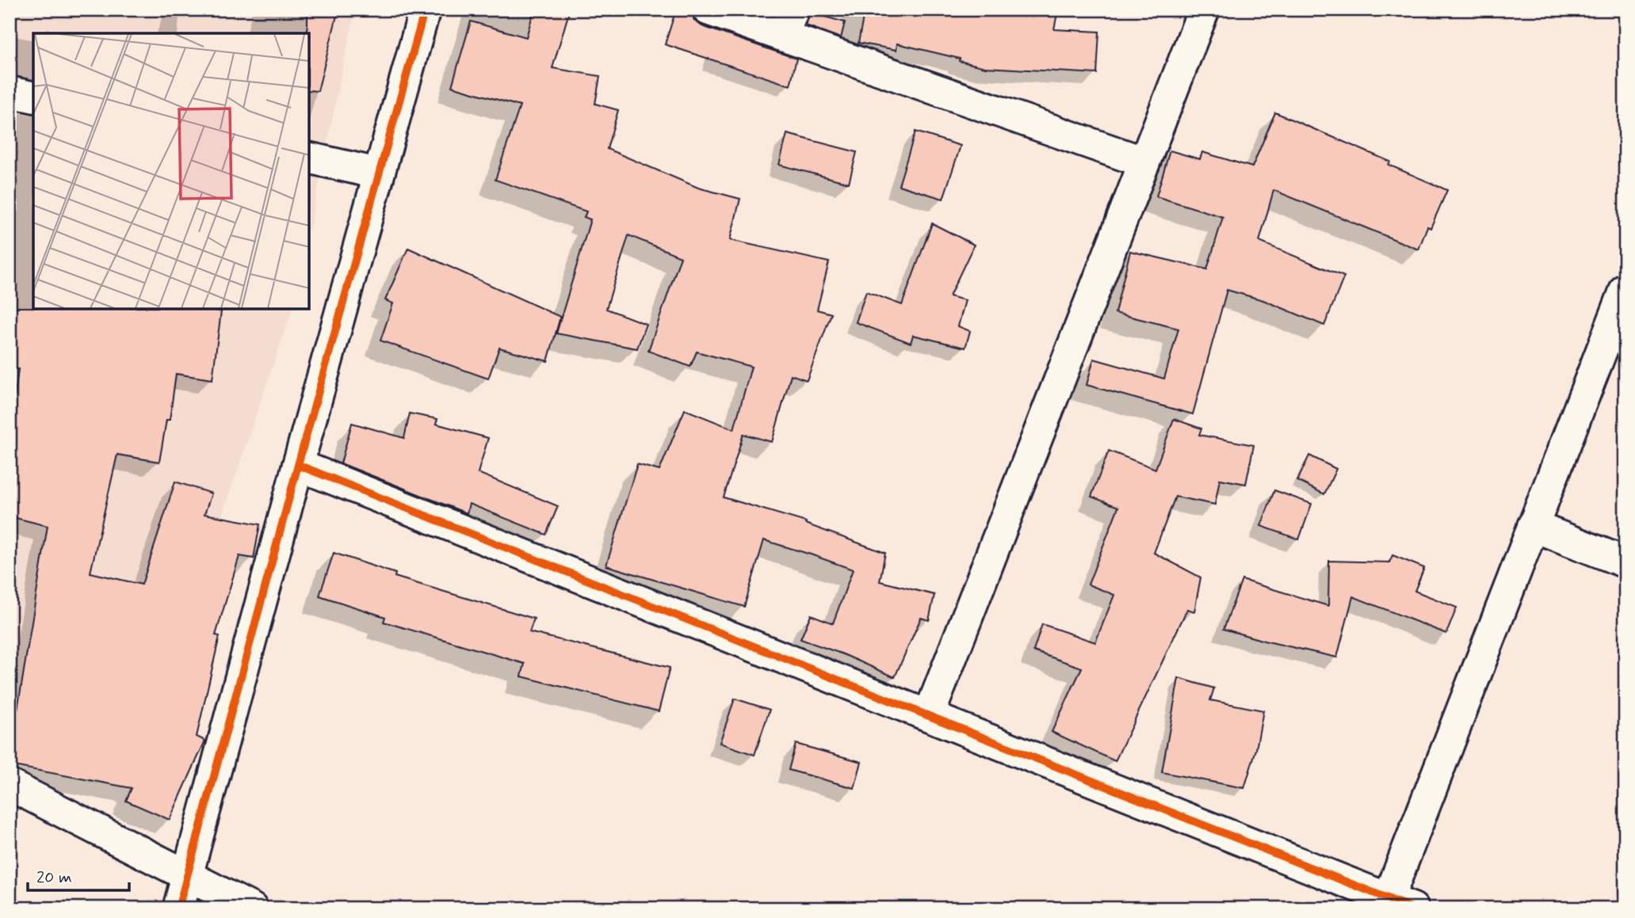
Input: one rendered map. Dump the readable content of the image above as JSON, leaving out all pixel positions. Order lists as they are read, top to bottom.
{
  "scale_bar": "20 m"
}
